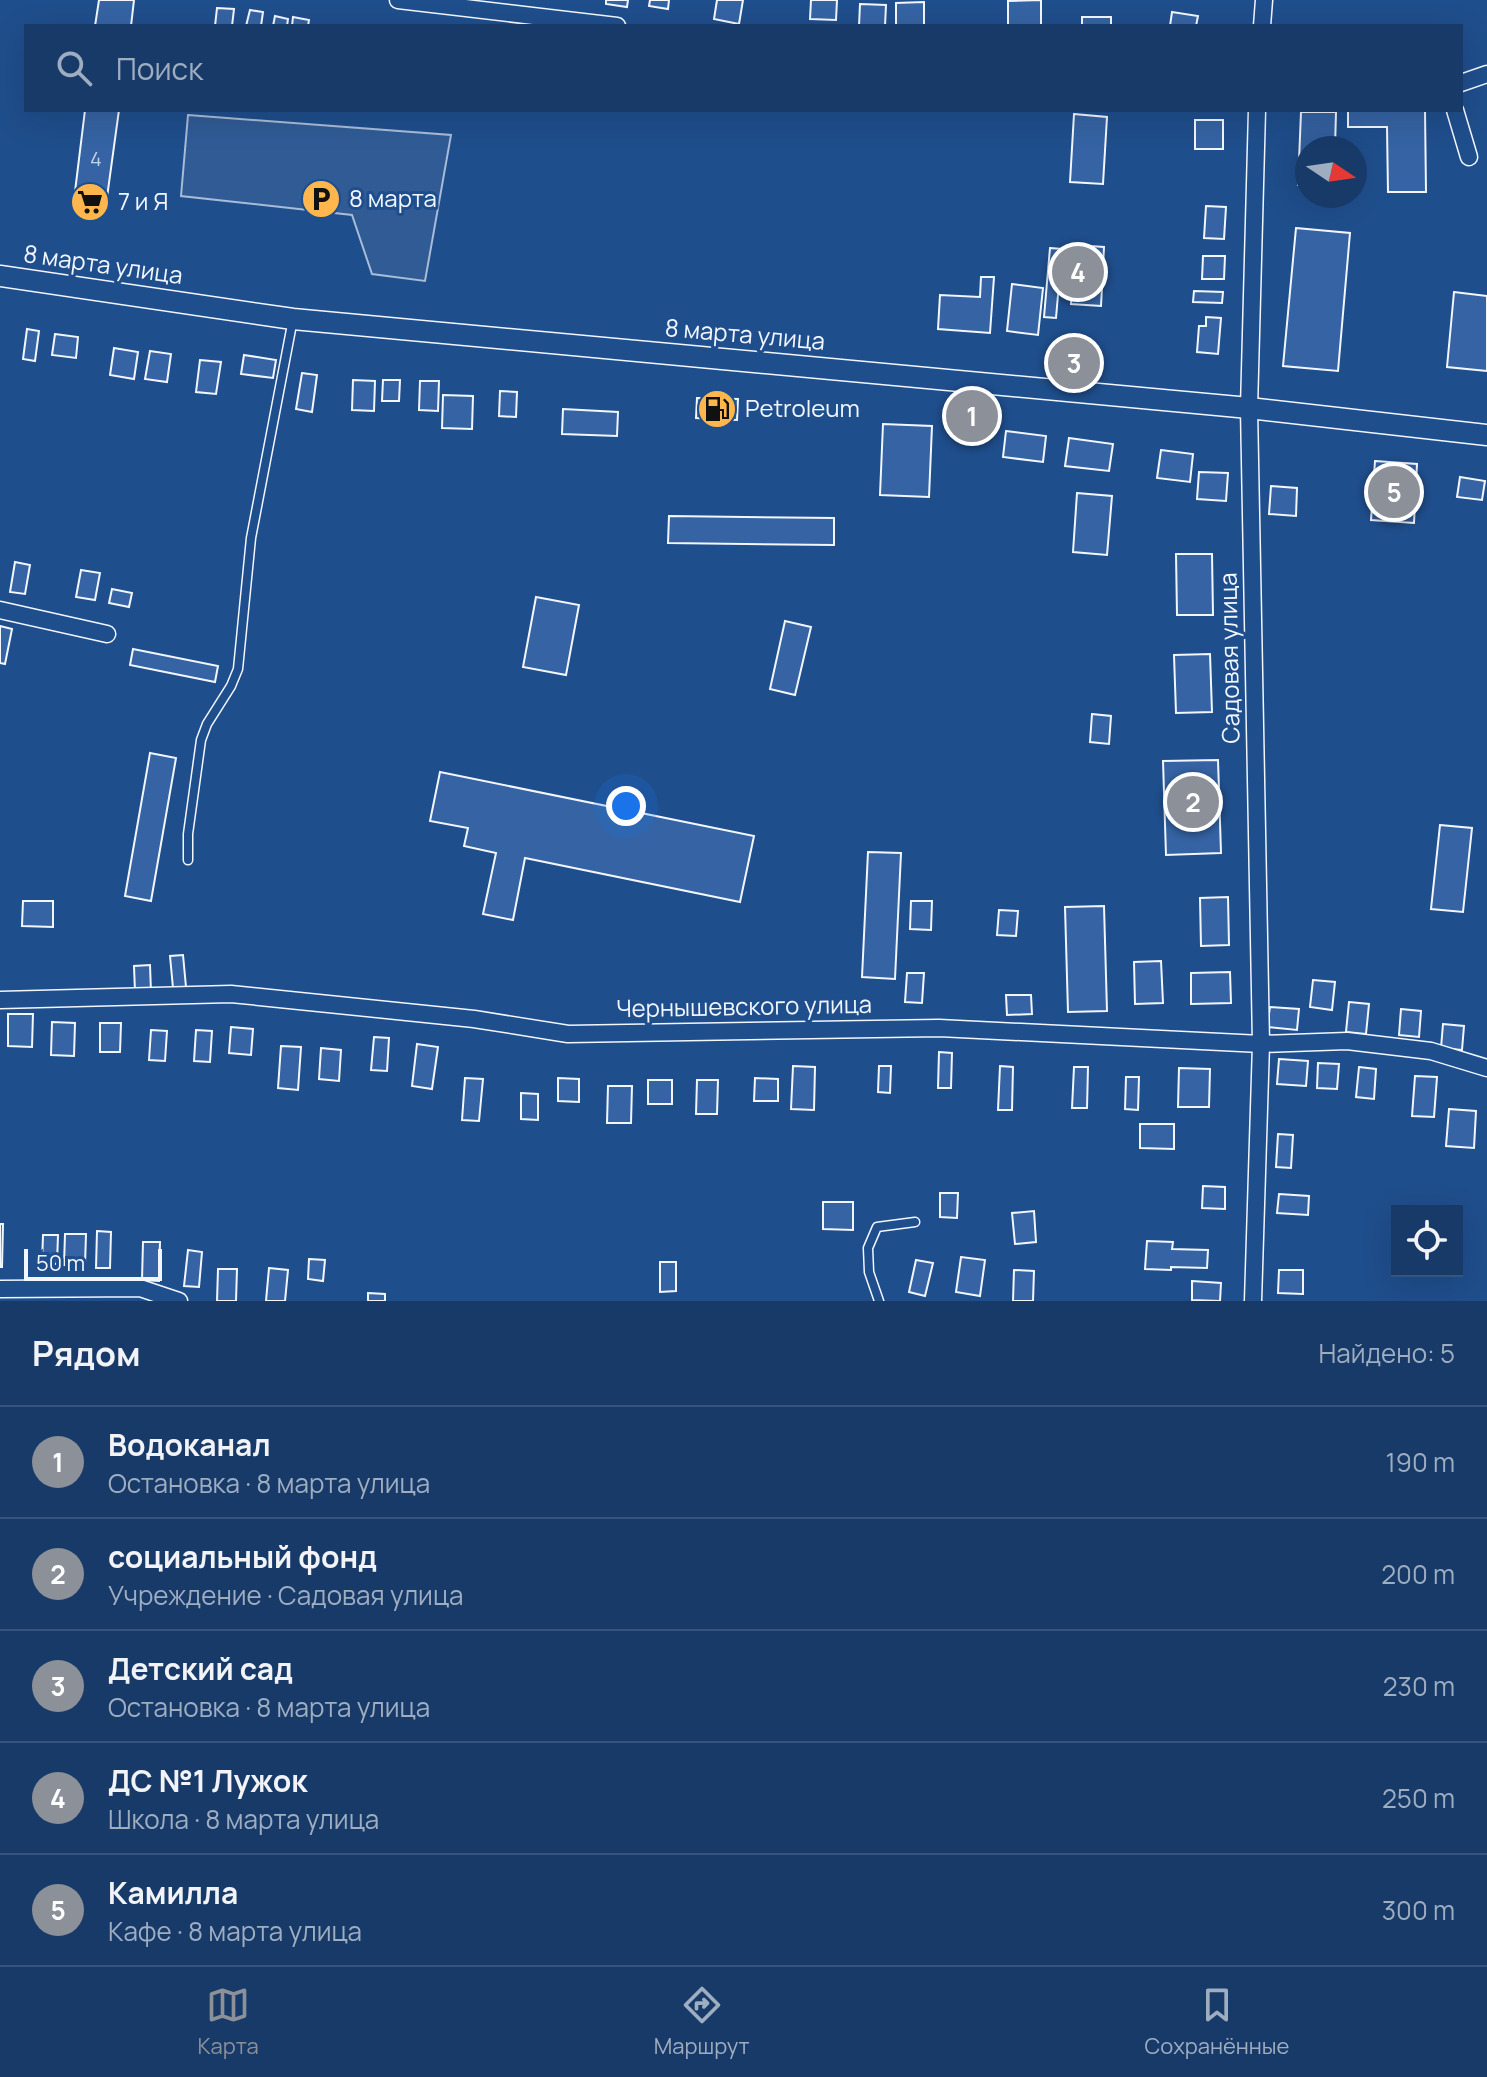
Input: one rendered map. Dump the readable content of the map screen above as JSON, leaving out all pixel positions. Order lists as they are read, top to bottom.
{
  "streets": {
    "street": ["8 марта улица", "Садовая улица", "Чернышевского улица"]
  },
  "crossings": [
    ["8 марта улица", "Садовая улица"],
    ["Садовая улица", "Чернышевского улица"]
  ],
  "places": {
    "parking": ["8 марта"],
    "supermarket": ["7 и Я"],
    "fuel station": ["Petroleum"]
  },
  "house_numbers": ["4"],
  "scale_bar": "50 m",
  "north": "right",
  "page": {
    "search": "Поиск",
    "pins": [
      "4",
      "3",
      "1",
      "5",
      "2"
    ],
    "scale": "50 m",
    "heading": ["Рядом", "Найдено: 5"],
    "list": [
      {
        "mark": "1",
        "name": "Водоканал",
        "note": "Остановка · 8 марта улица",
        "value": "190 m"
      },
      {
        "mark": "2",
        "name": "социальный фонд",
        "note": "Учреждение · Садовая улица",
        "value": "200 m"
      },
      {
        "mark": "3",
        "name": "Детский сад",
        "note": "Остановка · 8 марта улица",
        "value": "230 m"
      },
      {
        "mark": "4",
        "name": "ДС №1 Лужок",
        "note": "Школа · 8 марта улица",
        "value": "250 m"
      },
      {
        "mark": "5",
        "name": "Камилла",
        "note": "Кафе · 8 марта улица",
        "value": "300 m"
      }
    ],
    "nav": ["Карта", "Маршрут", "Сохранённые"]
  }
}
